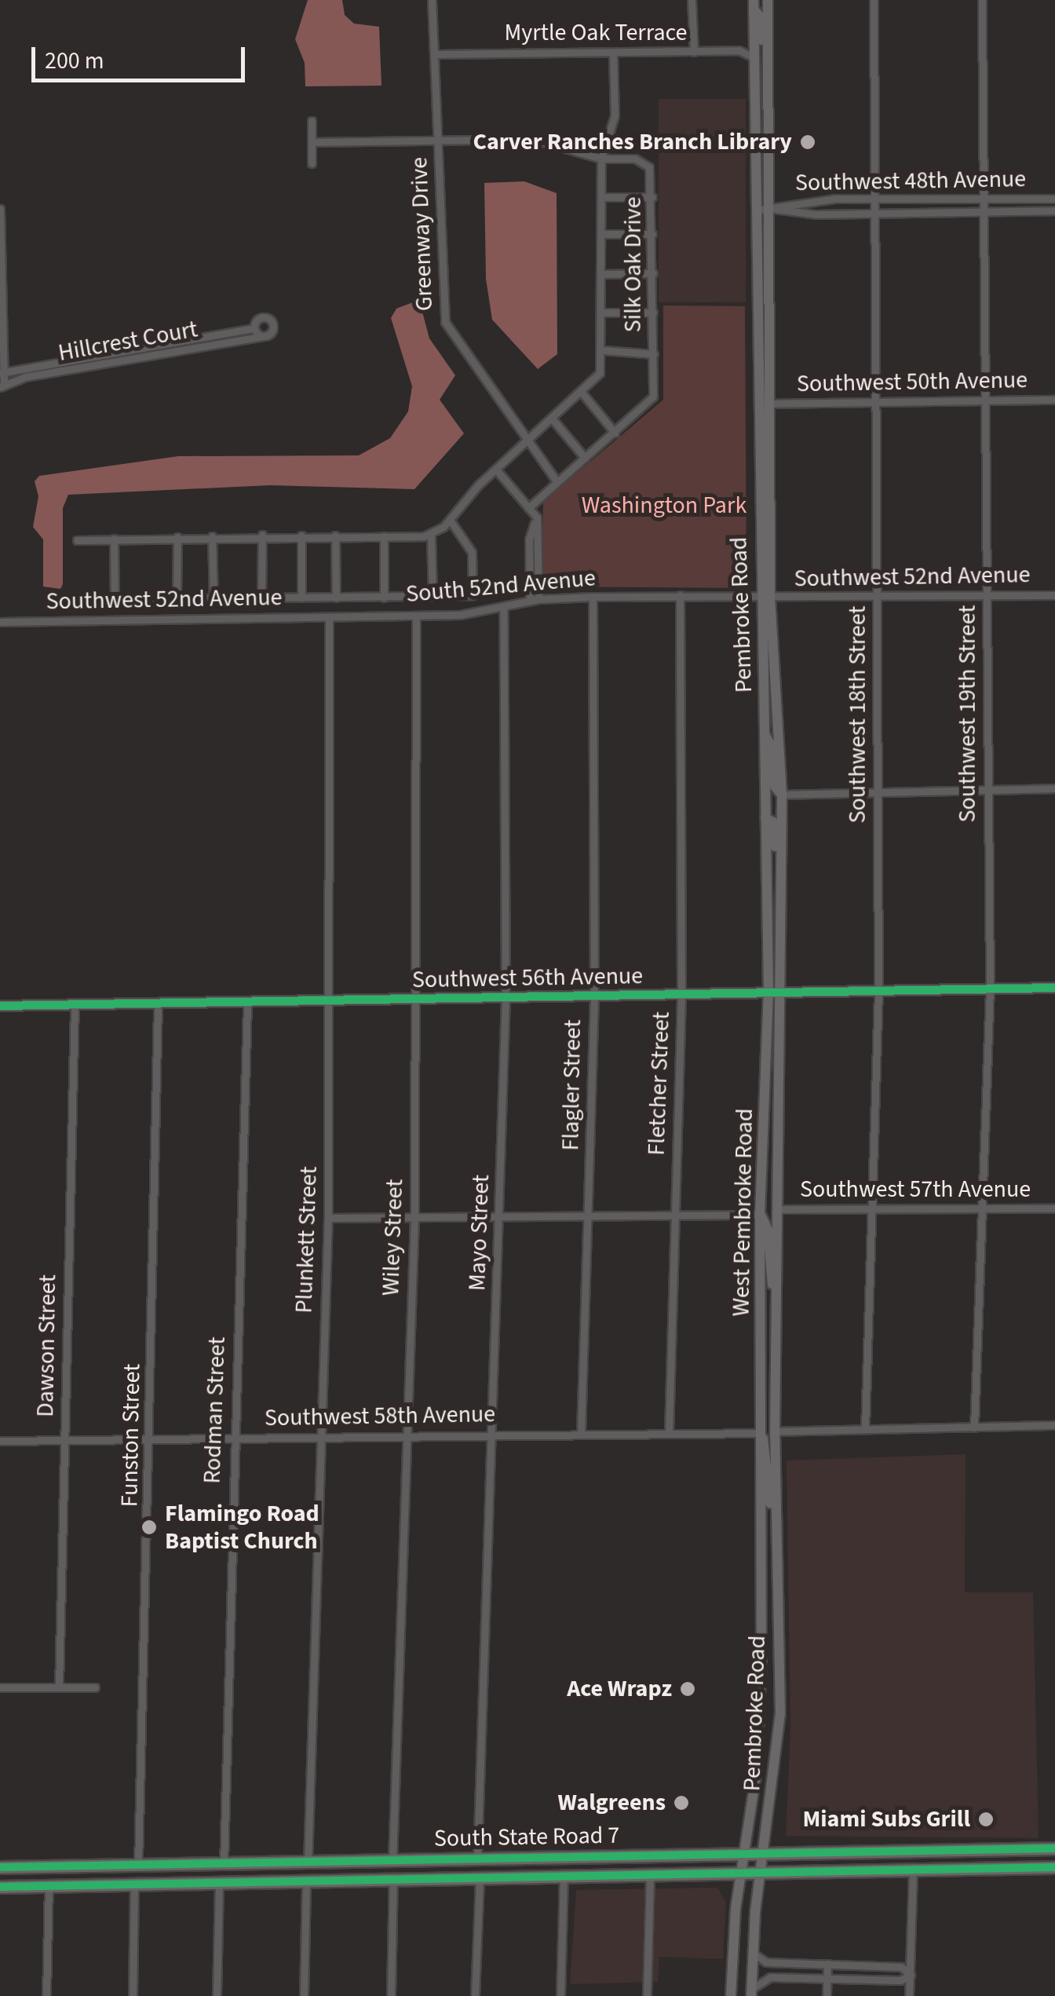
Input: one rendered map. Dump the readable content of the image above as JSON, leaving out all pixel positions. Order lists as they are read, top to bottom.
{
  "streets": {
    "main road": [
      "Pembroke Road",
      "Southwest 56th Avenue",
      "West Pembroke Road",
      "South State Road 7"
    ],
    "street": [
      "Myrtle Oak Terrace",
      "Southwest 48th Avenue",
      "Greenway Drive",
      "Silk Oak Drive",
      "Hillcrest Court",
      "Southwest 50th Avenue",
      "Southwest 52nd Avenue",
      "South 52nd Avenue",
      "Southwest 19th Street",
      "Southwest 18th Street",
      "Fletcher Street",
      "Flagler Street",
      "Southwest 57th Avenue",
      "Mayo Street",
      "Wiley Street",
      "Plunkett Street",
      "Dawson Street",
      "Rodman Street",
      "Southwest 58th Avenue",
      "Funston Street"
    ]
  },
  "crossings": [
    ["Myrtle Oak Terrace", "Greenway Drive"],
    ["Myrtle Oak Terrace", "Pembroke Road"],
    ["Southwest 48th Avenue", "Pembroke Road"],
    ["Southwest 48th Avenue", "Southwest 19th Street"],
    ["Southwest 48th Avenue", "Southwest 18th Street"],
    ["Greenway Drive", "Silk Oak Drive"],
    ["Southwest 50th Avenue", "Pembroke Road"],
    ["Southwest 50th Avenue", "Southwest 19th Street"],
    ["Southwest 50th Avenue", "Southwest 18th Street"],
    ["Southwest 52nd Avenue", "South 52nd Avenue"],
    ["Southwest 52nd Avenue", "Pembroke Road"],
    ["Southwest 52nd Avenue", "Southwest 19th Street"],
    ["Southwest 52nd Avenue", "Southwest 18th Street"],
    ["Southwest 52nd Avenue", "Plunkett Street"],
    ["South 52nd Avenue", "Pembroke Road"],
    ["South 52nd Avenue", "Fletcher Street"],
    ["South 52nd Avenue", "Flagler Street"],
    ["South 52nd Avenue", "Mayo Street"],
    ["South 52nd Avenue", "Wiley Street"],
    ["South 52nd Avenue", "Plunkett Street"],
    ["Pembroke Road", "Southwest 56th Avenue"],
    ["Pembroke Road", "West Pembroke Road"],
    ["Pembroke Road", "Southwest 58th Avenue"],
    ["Pembroke Road", "South State Road 7"],
    ["Southwest 19th Street", "Southwest 56th Avenue"],
    ["Southwest 19th Street", "Southwest 57th Avenue"],
    ["Southwest 18th Street", "Southwest 56th Avenue"],
    ["Southwest 18th Street", "Southwest 57th Avenue"],
    ["Southwest 56th Avenue", "Fletcher Street"],
    ["Southwest 56th Avenue", "Flagler Street"],
    ["Southwest 56th Avenue", "West Pembroke Road"],
    ["Southwest 56th Avenue", "Mayo Street"],
    ["Southwest 56th Avenue", "Wiley Street"],
    ["Southwest 56th Avenue", "Plunkett Street"],
    ["Southwest 56th Avenue", "Dawson Street"],
    ["Southwest 56th Avenue", "Rodman Street"],
    ["Southwest 56th Avenue", "Funston Street"],
    ["Fletcher Street", "Southwest 58th Avenue"],
    ["Flagler Street", "Southwest 58th Avenue"],
    ["Southwest 57th Avenue", "West Pembroke Road"],
    ["West Pembroke Road", "Southwest 58th Avenue"],
    ["Mayo Street", "Southwest 58th Avenue"],
    ["Mayo Street", "South State Road 7"],
    ["Wiley Street", "Southwest 58th Avenue"],
    ["Wiley Street", "South State Road 7"],
    ["Plunkett Street", "Southwest 58th Avenue"],
    ["Plunkett Street", "South State Road 7"],
    ["Dawson Street", "Southwest 58th Avenue"],
    ["Rodman Street", "Southwest 58th Avenue"],
    ["Rodman Street", "South State Road 7"],
    ["Southwest 58th Avenue", "Funston Street"],
    ["Funston Street", "South State Road 7"]
  ],
  "parks": ["Washington Park"],
  "places": [
    "Carver Ranches Branch Library",
    "Flamingo Road Baptist Church",
    "Ace Wrapz",
    "Walgreens",
    "Miami Subs Grill"
  ],
  "scale_bar": "200 m"
}
